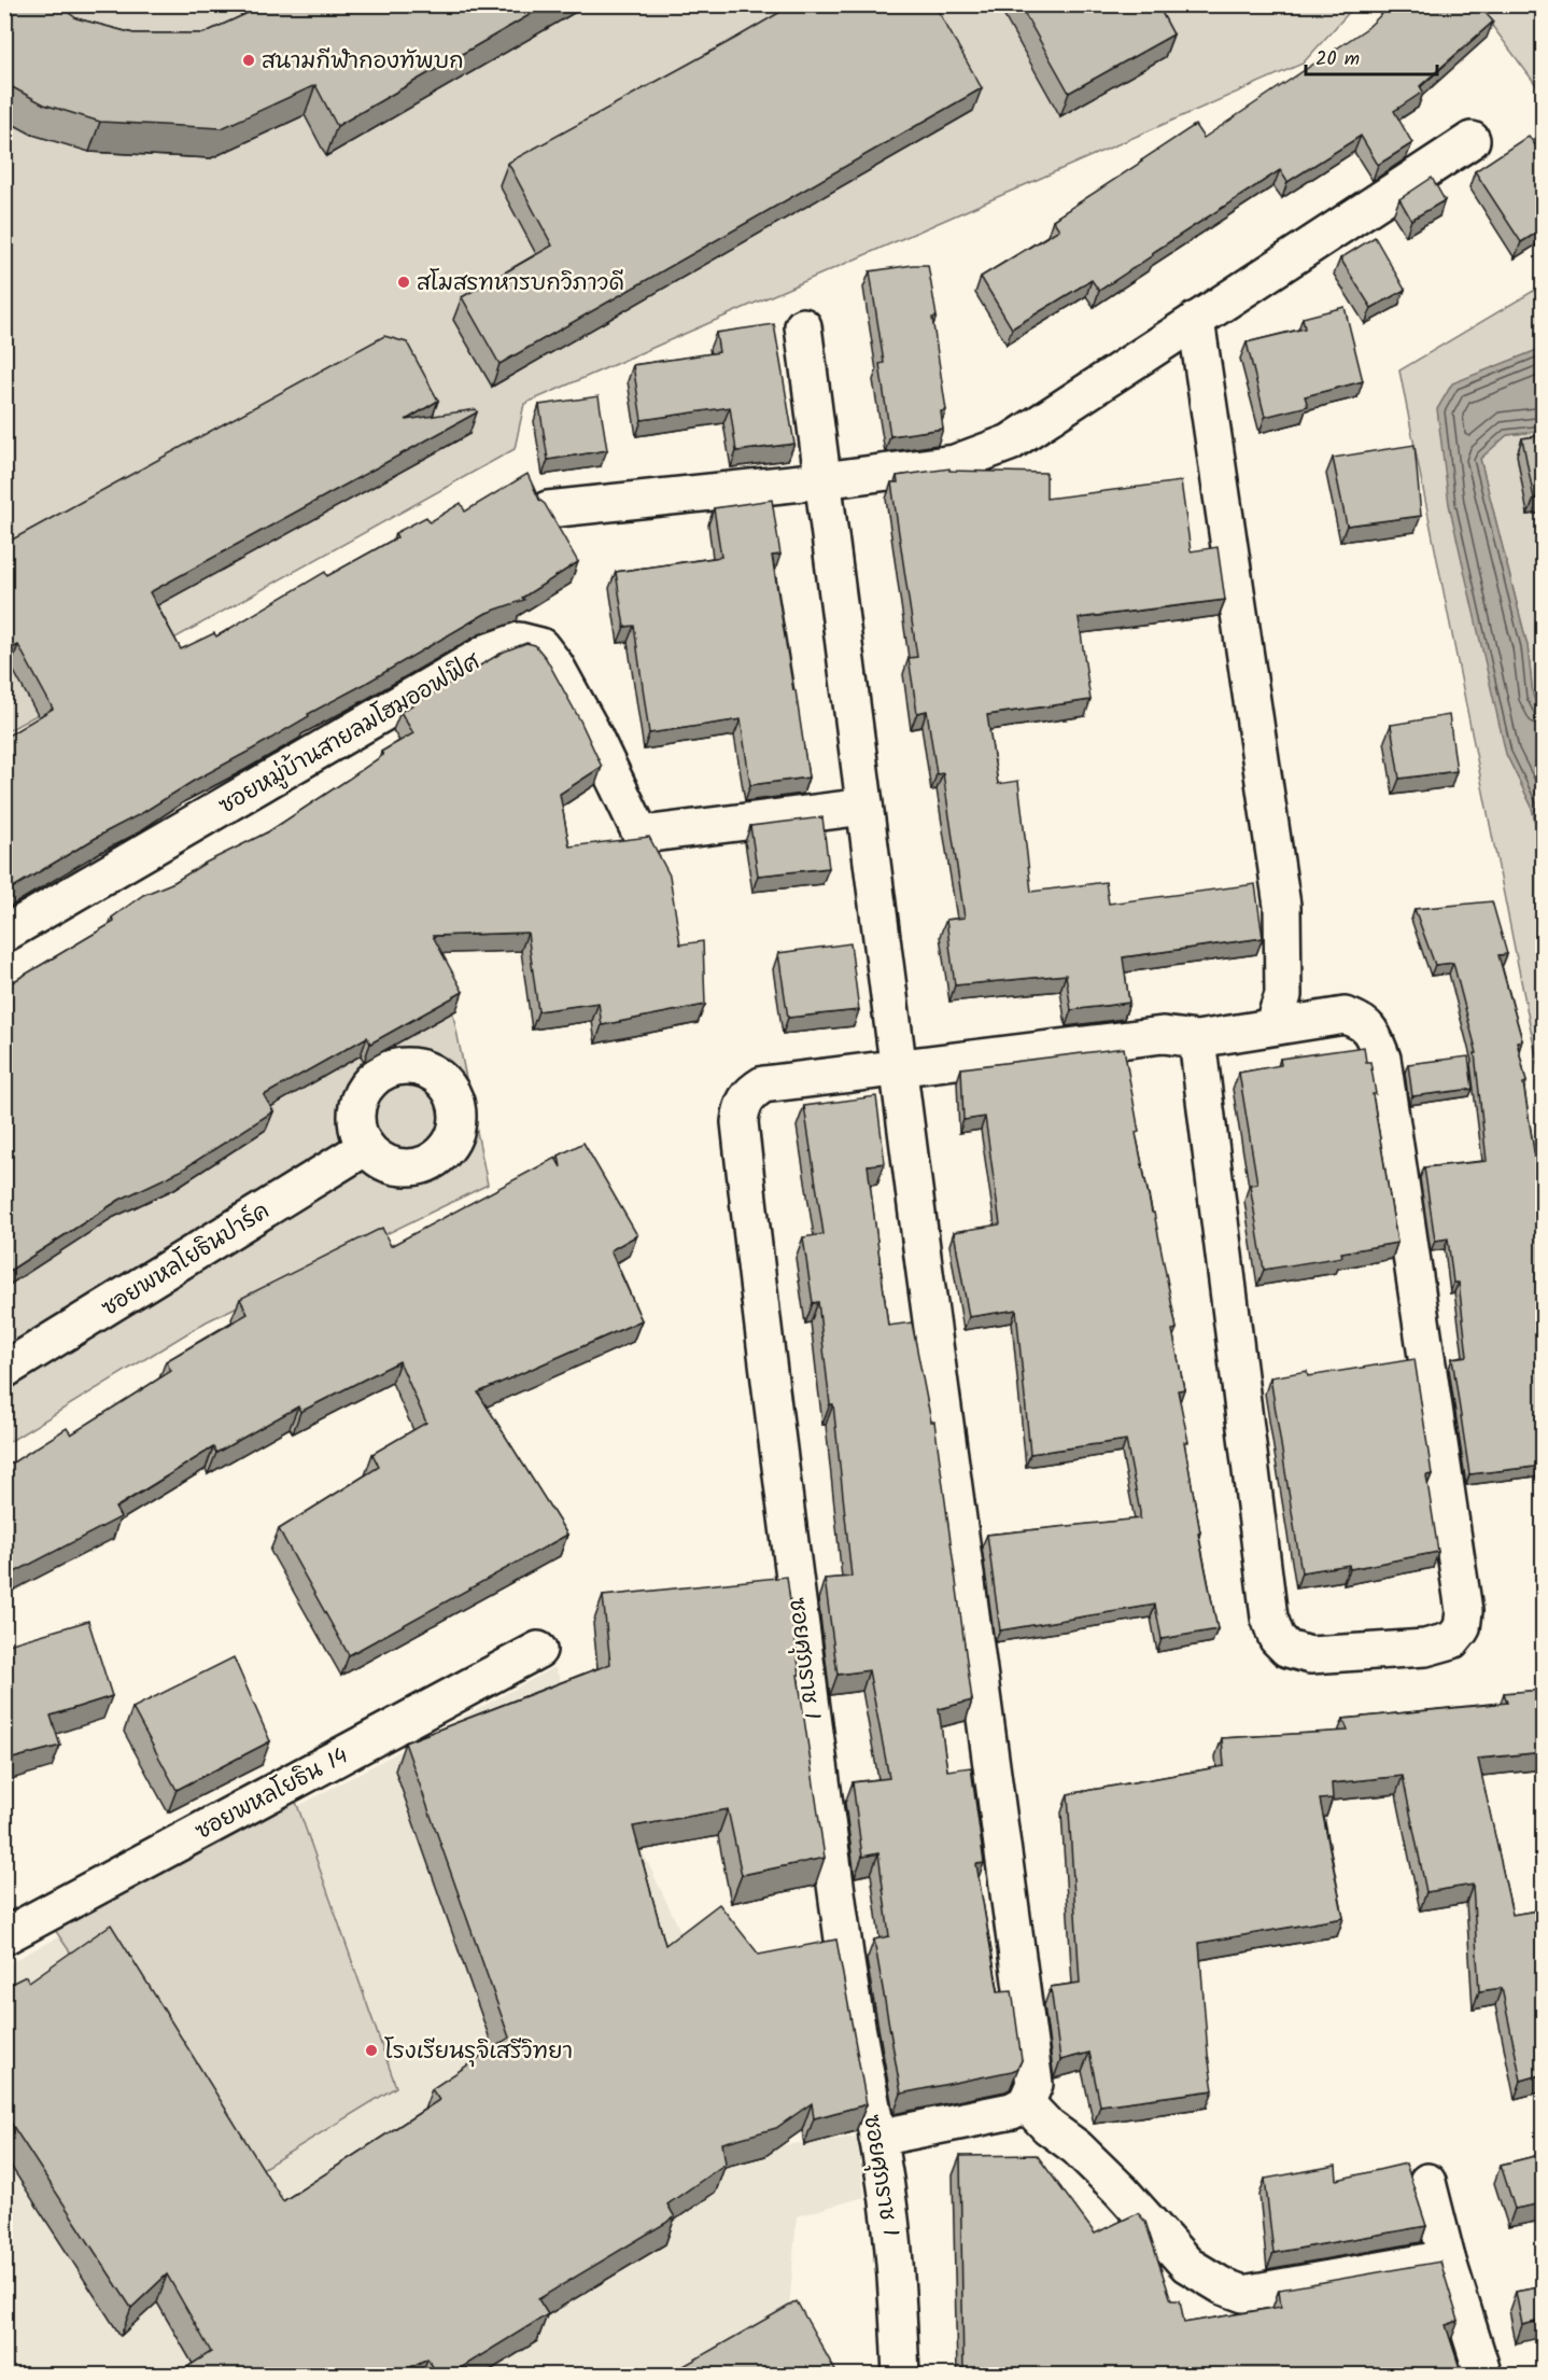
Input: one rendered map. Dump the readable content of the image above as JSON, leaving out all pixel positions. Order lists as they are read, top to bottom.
{
  "streets": {
    "street": [
      "ซอยหมู่บ้านสายลมโฮมออฟฟิศ",
      "ซอยพหลโยธินปาร์ค",
      "ซอยศุภราช 1",
      "ซอยพหลโยธิน 14"
    ]
  },
  "places": ["สนามกีฬากองทัพบก", "สโมสรทหารบกวิภาวดี", "โรงเรียนรุจิเสรีวิทยา"],
  "scale_bar": "20 m"
}
